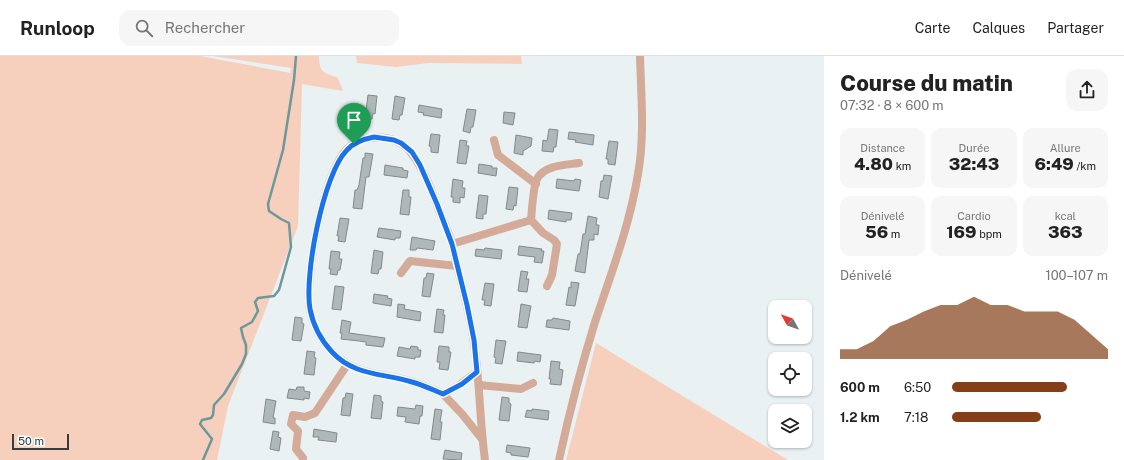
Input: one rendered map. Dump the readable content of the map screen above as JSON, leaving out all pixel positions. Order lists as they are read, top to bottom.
{
  "scale_bar": "50 m",
  "north": "top left",
  "page": {
    "header": "Runloop",
    "search": "Rechercher",
    "nav": ["Carte", "Calques", "Partager"],
    "heading": ["Course du matin", "07:32 · 8 × 600 m"],
    "stats": [
      ["Distance", "4.80 km"],
      ["Durée", "32:43"],
      ["Allure", "6:49 /km"],
      ["Dénivelé", "56 m"],
      ["Cardio", "169 bpm"],
      ["kcal", "363"]
    ],
    "chart": ["Dénivelé", "100–107 m"],
    "list": [
      {
        "name": "600 m",
        "note": "6:50"
      },
      {
        "name": "1.2 km",
        "note": "7:18"
      }
    ],
    "scale": "50 m"
  }
}
